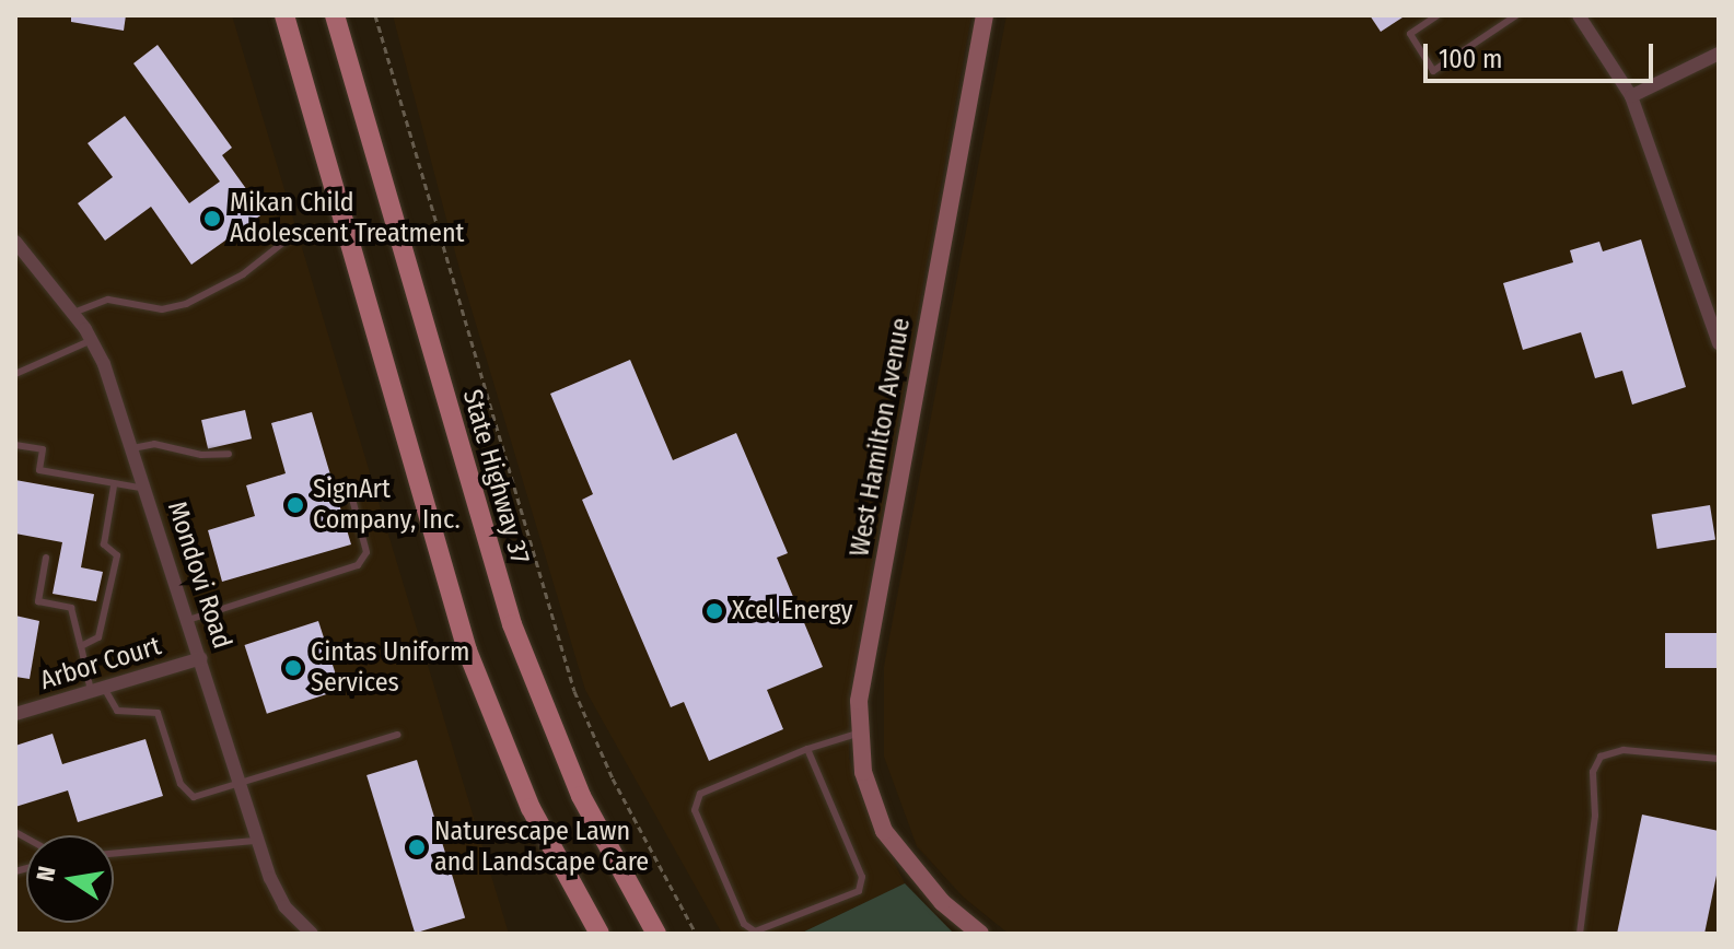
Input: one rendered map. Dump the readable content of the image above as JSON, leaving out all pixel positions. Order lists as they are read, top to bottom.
{
  "streets": {
    "main road": ["State Highway 37"],
    "street": ["West Hamilton Avenue", "Mondovi Road", "Arbor Court"]
  },
  "crossings": [
    ["Mondovi Road", "Arbor Court"]
  ],
  "places": [
    "Mikan Child Adolescent Treatment",
    "SignArt Company, Inc.",
    "Xcel Energy",
    "Cintas Uniform Services",
    "Naturescape Lawn and Landscape Care"
  ],
  "scale_bar": "100 m",
  "north": "left"
}
